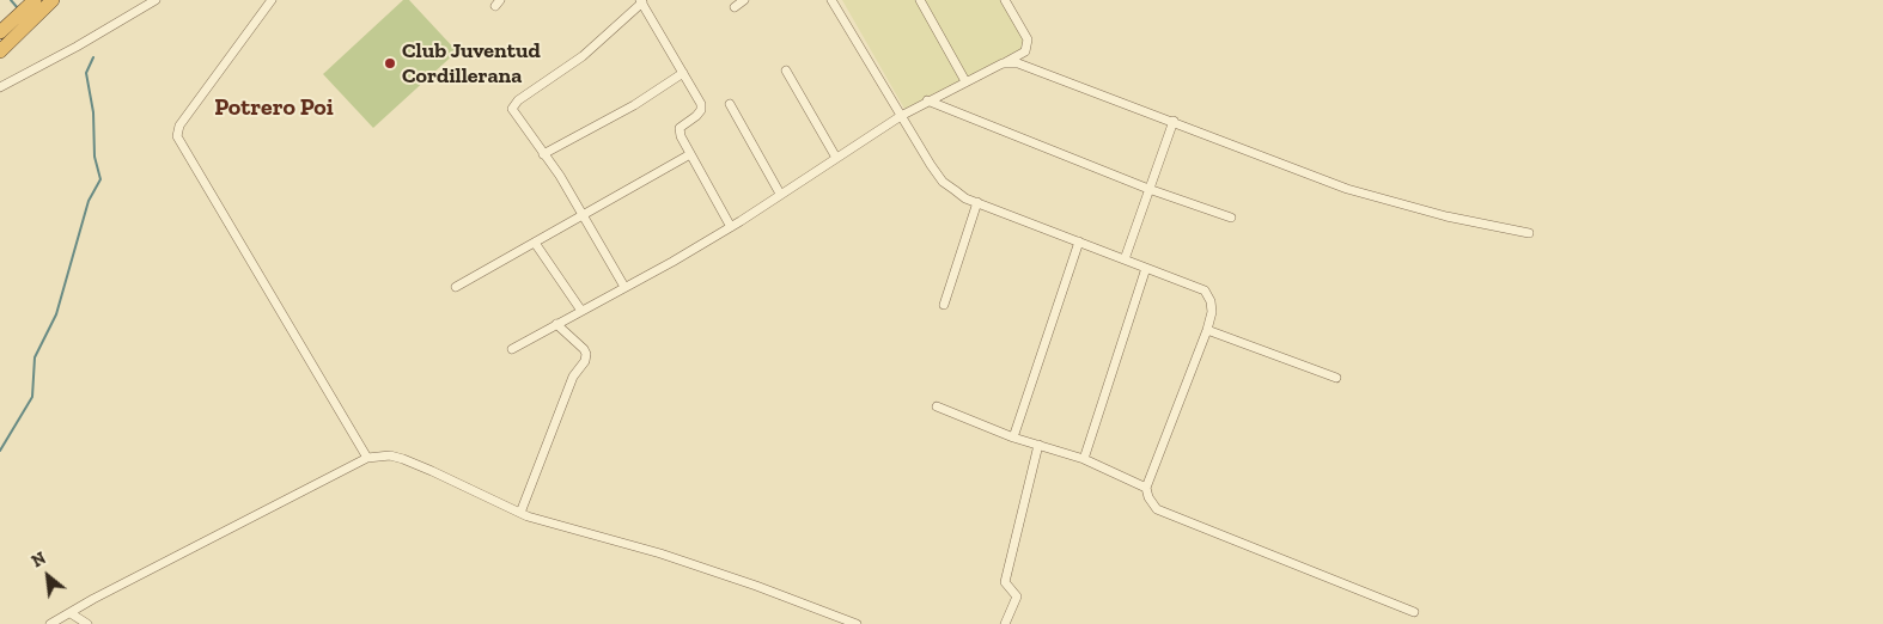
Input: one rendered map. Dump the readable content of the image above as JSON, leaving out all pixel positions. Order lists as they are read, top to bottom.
{
  "districts": ["Potrero Poi"],
  "places": ["Club Juventud Cordillerana"],
  "north": "top left"
}
